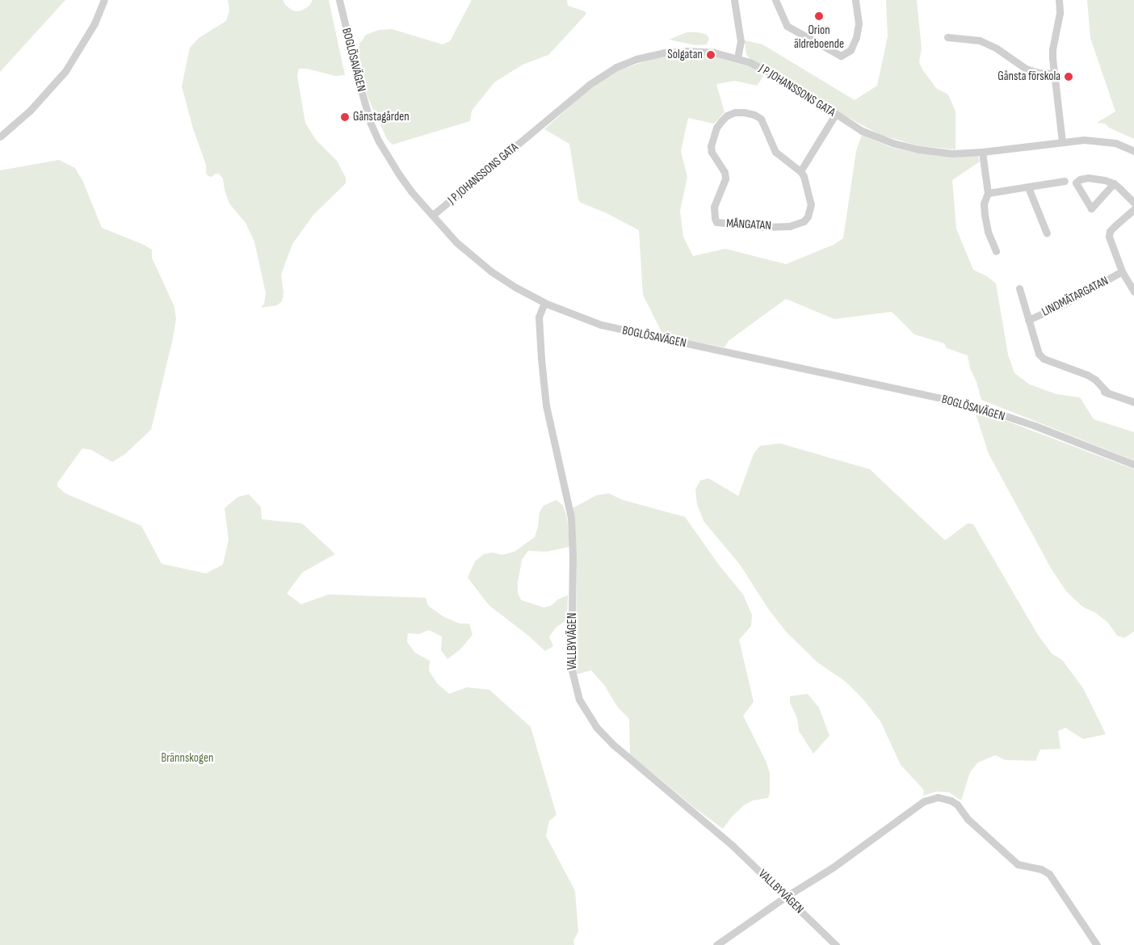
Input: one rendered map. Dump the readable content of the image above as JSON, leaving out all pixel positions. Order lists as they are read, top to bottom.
{
  "streets": {
    "street": [
      "BOGLÖSAVÄGEN",
      "J P JOHANSSONS GATA",
      "MÅNGATAN",
      "LINDMÄTARGATAN",
      "VALLBYVÄGEN"
    ]
  },
  "crossings": [
    ["BOGLÖSAVÄGEN", "J P JOHANSSONS GATA"],
    ["BOGLÖSAVÄGEN", "VALLBYVÄGEN"]
  ],
  "parks": ["Brännskogen"],
  "places": [
    "Orion äldreboende",
    "Solgatan",
    "Gånsta förskola",
    "Gånstagården"
  ]
}
